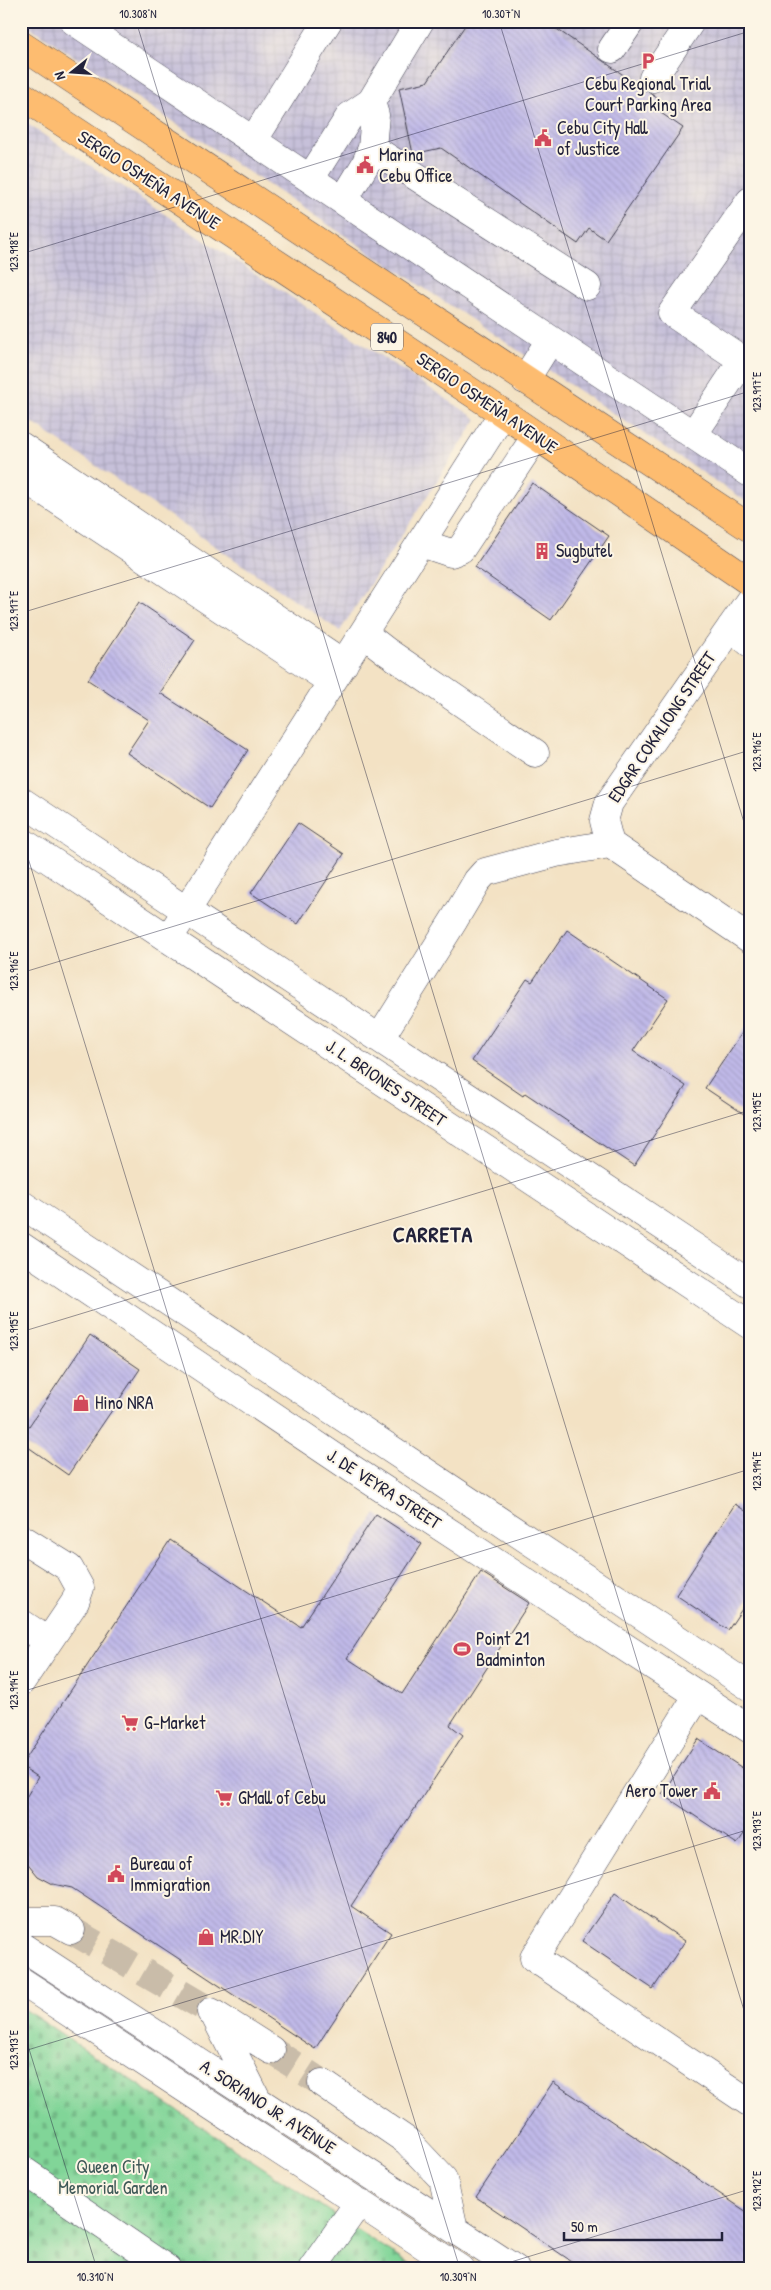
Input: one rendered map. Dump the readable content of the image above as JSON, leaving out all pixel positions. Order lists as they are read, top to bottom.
{
  "streets": {
    "highway": ["SERGIO OSMEÑA AVENUE", "840"],
    "street": [
      "EDGAR COKALIONG STREET",
      "J. L. BRIONES STREET",
      "J. DE VEYRA STREET",
      "A. SORIANO JR. AVENUE"
    ]
  },
  "districts": ["CARRETA"],
  "parks": ["Queen City Memorial Garden"],
  "places": {
    "parking": ["Cebu Regional Trial Court Parking Area"],
    "public building": [
      "Cebu City Hall of Justice",
      "Marina Cebu Office",
      "Aero Tower",
      "Bureau of Immigration"
    ],
    "building": ["Sugbutel"],
    "shop": ["Hino NRA", "MR.DIY"],
    "sports": ["Point 21 Badminton"],
    "supermarket": ["G-Market", "GMall of Cebu"]
  },
  "scale_bar": "50 m",
  "north": "left",
  "coordinates": [
    "10.308°N",
    "10.307°N",
    "123.918°E",
    "123.917°E",
    "123.916°E",
    "123.915°E",
    "123.914°E",
    "123.913°E",
    "123.912°E",
    "10.310°N",
    "10.309°N"
  ]
}
